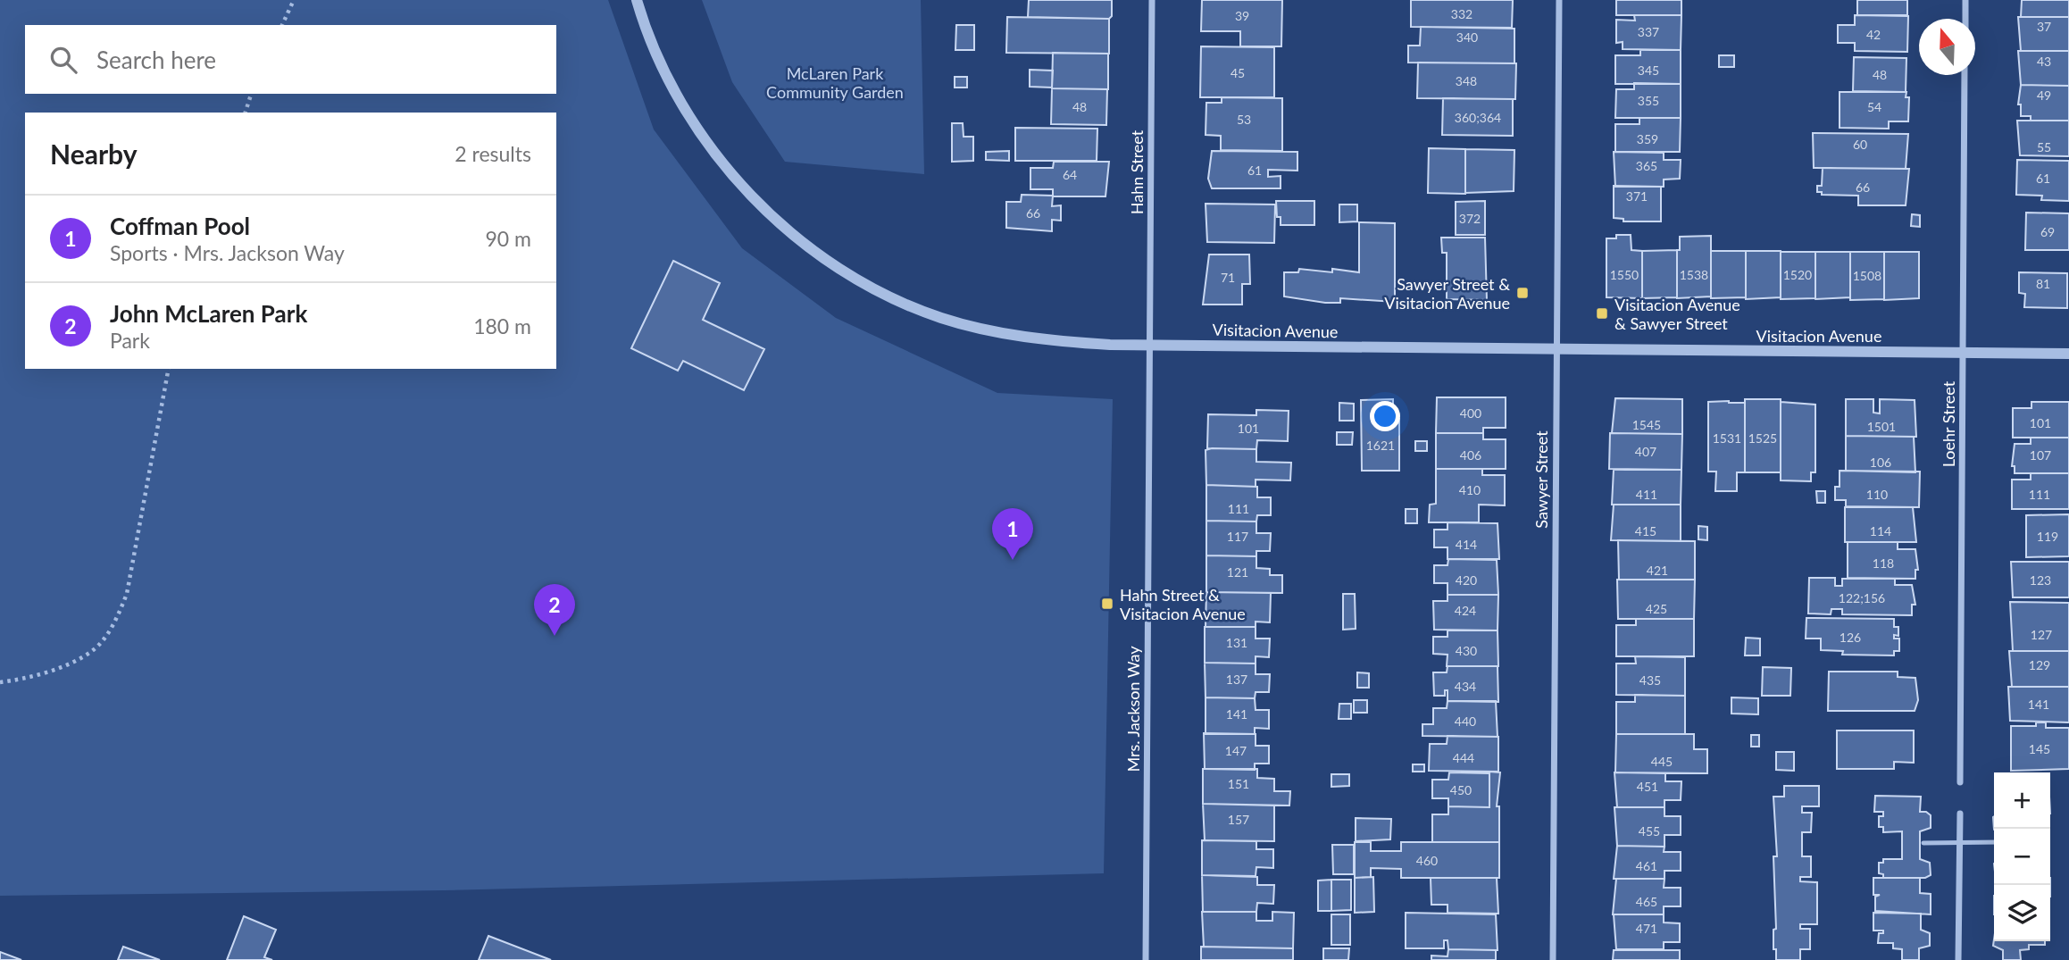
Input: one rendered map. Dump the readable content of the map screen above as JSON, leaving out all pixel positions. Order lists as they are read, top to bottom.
{
  "streets": {
    "street": [
      "Hahn Street",
      "Visitacion Avenue",
      "Loehr Street",
      "Sawyer Street",
      "Mrs. Jackson Way"
    ]
  },
  "crossings": [
    ["Hahn Street", "Visitacion Avenue"],
    ["Hahn Street", "Mrs. Jackson Way"],
    ["Visitacion Avenue", "Loehr Street"],
    ["Visitacion Avenue", "Sawyer Street"],
    ["Visitacion Avenue", "Mrs. Jackson Way"]
  ],
  "parks": ["McLaren Park Community Garden"],
  "places": {
    "transit": ["Sawyer Street & Visitacion Avenue", "Visitacion Avenue & Sawyer Street", "Hahn Street & Visitacion Avenue"]
  },
  "house_numbers": [
    "332",
    "39",
    "37",
    "337",
    "42",
    "340",
    "43",
    "345",
    "45",
    "48",
    "348",
    "49",
    "355",
    "48",
    "54",
    "360;364",
    "53",
    "359",
    "60",
    "55",
    "365",
    "61",
    "64",
    "61",
    "66",
    "371",
    "66",
    "372",
    "69",
    "1550",
    "1538",
    "1520",
    "1508",
    "71",
    "81",
    "400",
    "101",
    "1545",
    "1501",
    "101",
    "1531",
    "1525",
    "1621",
    "407",
    "406",
    "107",
    "106",
    "410",
    "411",
    "110",
    "111",
    "111",
    "415",
    "114",
    "117",
    "119",
    "414",
    "118",
    "421",
    "121",
    "420",
    "123",
    "122;156",
    "425",
    "424",
    "127",
    "126",
    "131",
    "430",
    "129",
    "137",
    "435",
    "434",
    "141",
    "141",
    "440",
    "145",
    "147",
    "444",
    "445",
    "151",
    "451",
    "450",
    "157",
    "455",
    "460",
    "461",
    "465",
    "471"
  ],
  "north": "top",
  "page": {
    "search": "Search here",
    "heading": ["Nearby", "2 results"],
    "list": [
      {
        "mark": "1",
        "name": "Coffman Pool",
        "note": "Sports · Mrs. Jackson Way",
        "value": "90 m"
      },
      {
        "mark": "2",
        "name": "John McLaren Park",
        "note": "Park",
        "value": "180 m"
      }
    ],
    "pins": ["1", "2"],
    "map_buttons": ["+", "−"]
  }
}
